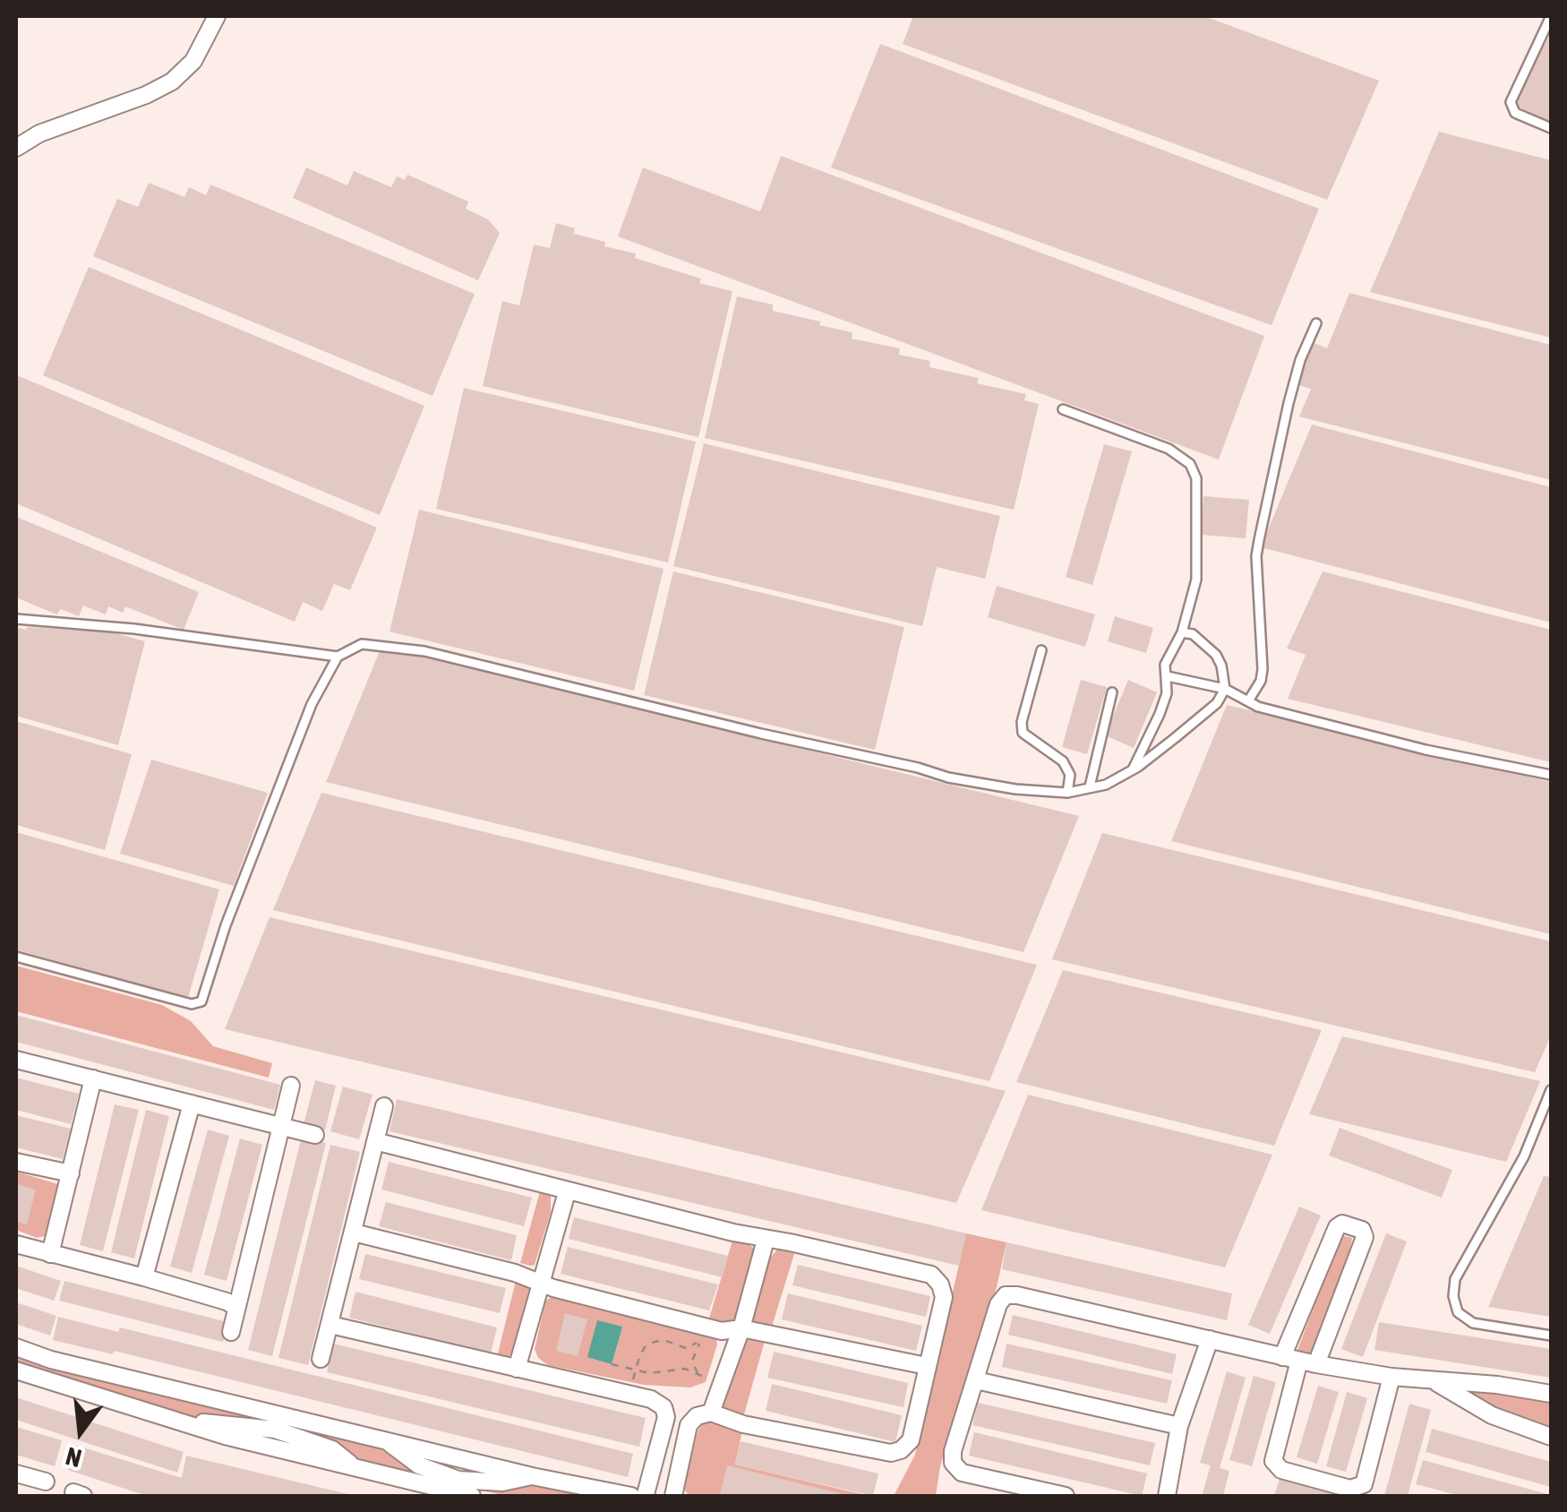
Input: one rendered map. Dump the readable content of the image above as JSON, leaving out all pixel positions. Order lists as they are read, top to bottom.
{
  "north": "bottom"
}
